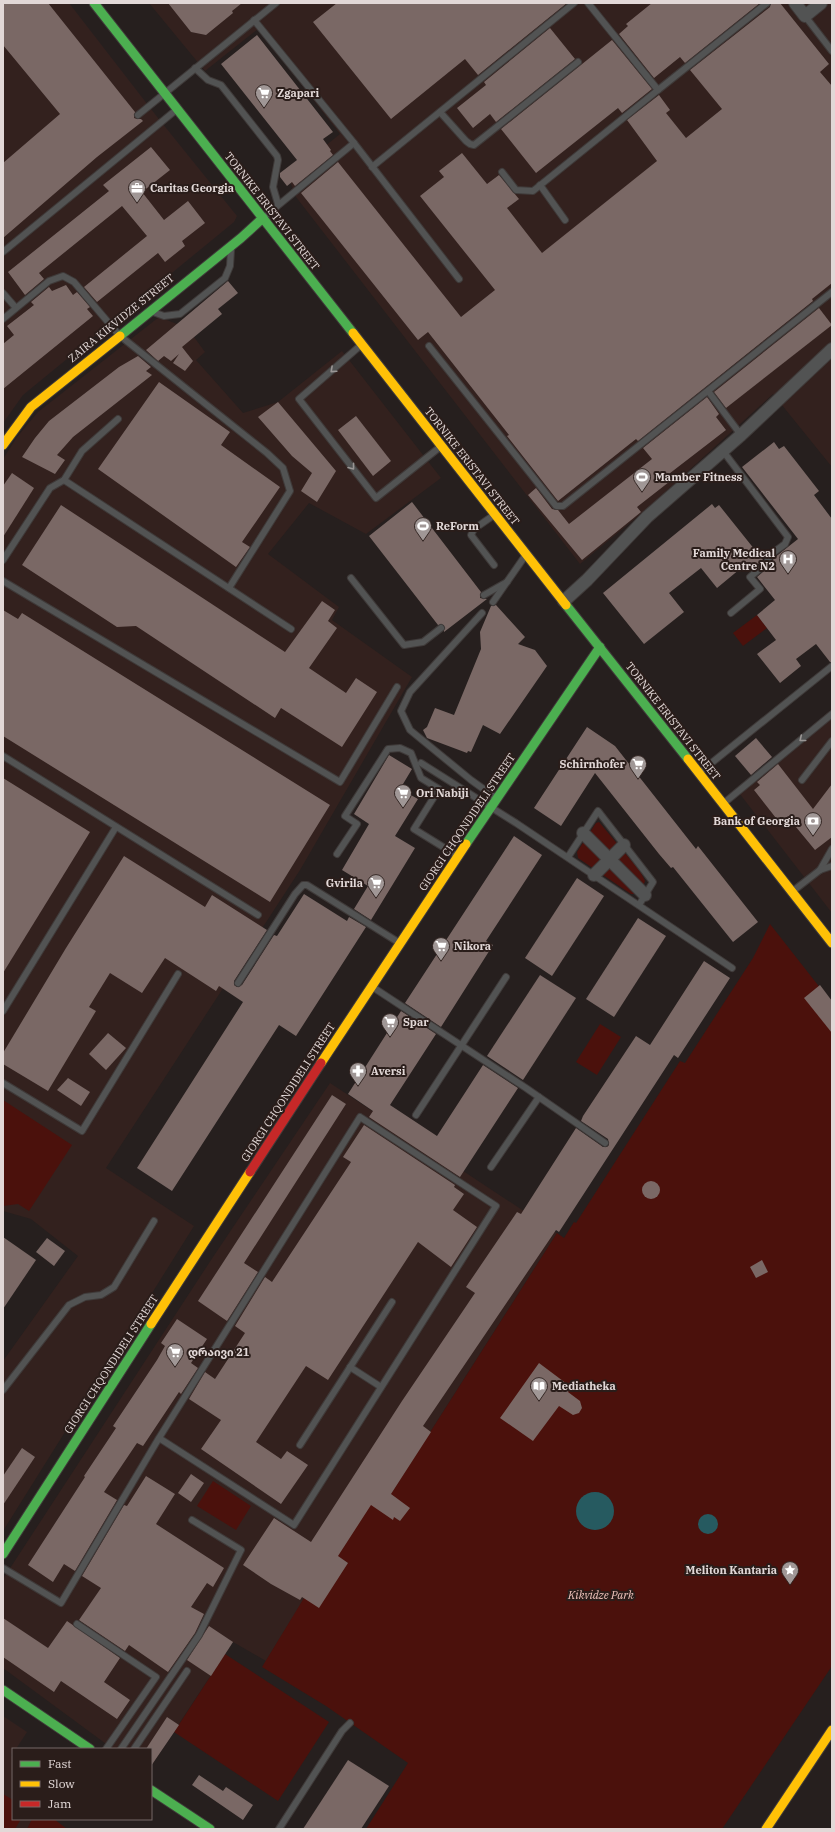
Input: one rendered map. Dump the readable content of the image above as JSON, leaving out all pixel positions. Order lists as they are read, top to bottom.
{
  "streets": {
    "street": ["TORNIKE ERISTAVI STREET", "ZAIRA KIKVIDZE STREET", "GIORGI CHQONDIDELI STREET"]
  },
  "crossings": [
    ["TORNIKE ERISTAVI STREET", "ZAIRA KIKVIDZE STREET"],
    ["TORNIKE ERISTAVI STREET", "GIORGI CHQONDIDELI STREET"]
  ],
  "parks": ["Kikvidze Park"],
  "places": {
    "supermarket": [
      "Zgapari",
      "Schirnhofer",
      "Ori Nabiji",
      "Gvirila",
      "Nikora",
      "Spar",
      "დრაივი 21"
    ],
    "office": ["Caritas Georgia"],
    "sports": ["Mamber Fitness", "ReForm"],
    "hospital": ["Family Medical Centre N2"],
    "bank": ["Bank of Georgia"],
    "pharmacy": ["Aversi"],
    "library": ["Mediatheka"],
    "place": ["Meliton Kantaria"]
  },
  "legend": ["Fast", "Slow", "Jam"]
}
